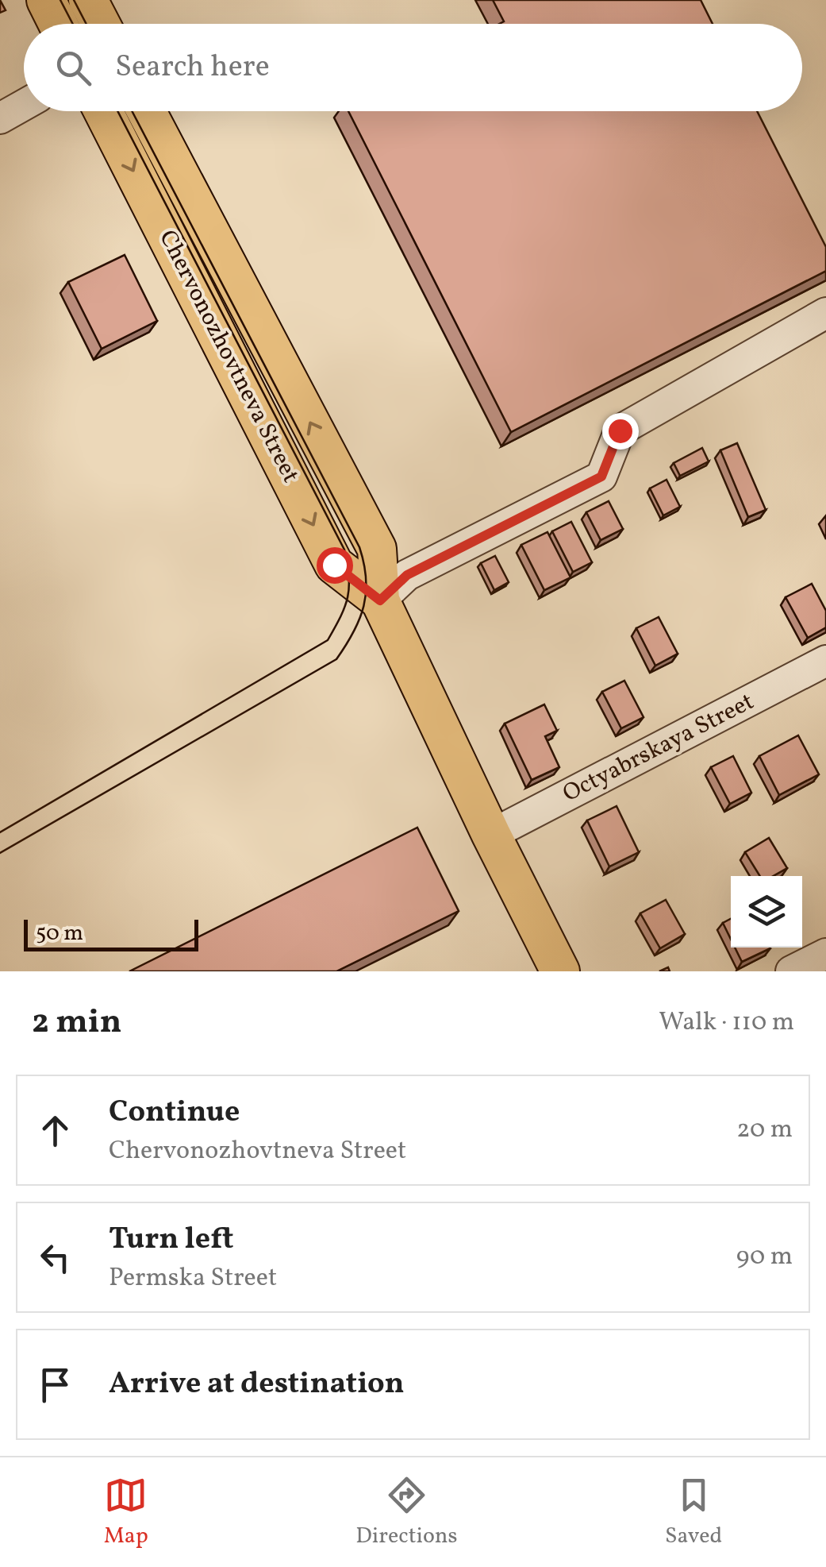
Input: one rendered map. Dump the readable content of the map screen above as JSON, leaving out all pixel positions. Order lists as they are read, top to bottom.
{
  "streets": {
    "main road": ["Chervonozhovtneva Street"],
    "street": ["Octyabrskaya Street"]
  },
  "crossings": [
    ["Chervonozhovtneva Street", "Octyabrskaya Street"]
  ],
  "scale_bar": "50 m",
  "page": {
    "search": "Search here",
    "scale": "50 m",
    "heading": ["2 min", "Walk · 110 m"],
    "list": [
      ["Continue", "Chervonozhovtneva Street", "20 m"],
      ["Turn left", "Permska Street", "90 m"],
      "Arrive at destination"
    ],
    "nav": ["Map", "Directions", "Saved"]
  }
}
